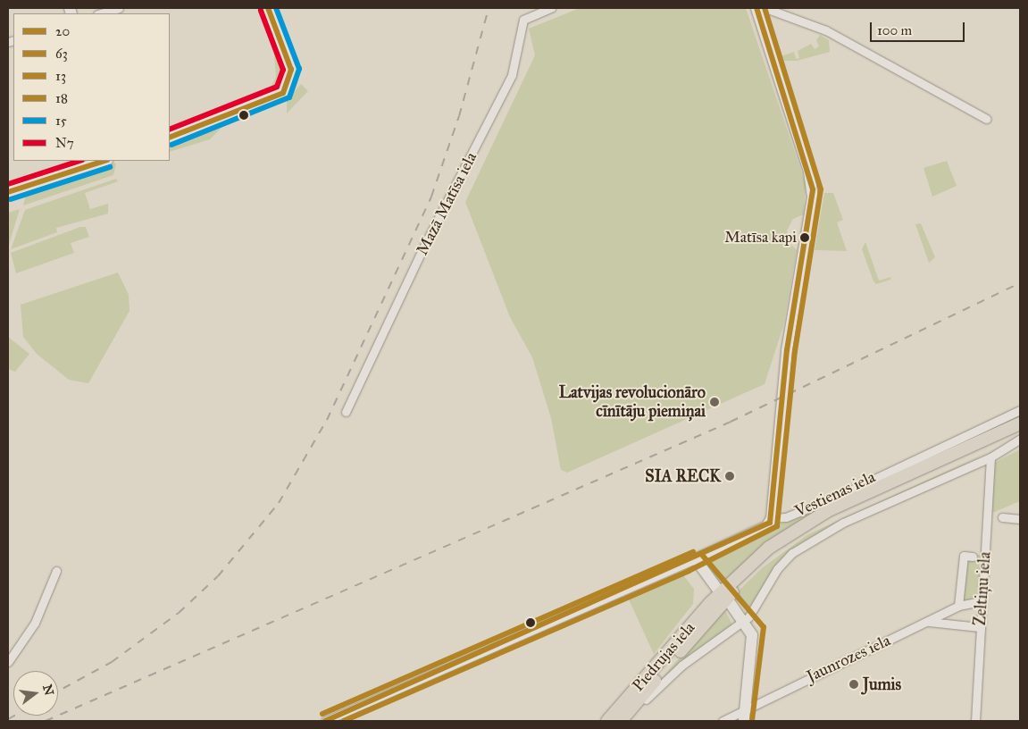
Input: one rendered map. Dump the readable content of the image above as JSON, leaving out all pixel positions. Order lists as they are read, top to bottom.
{
  "streets": {
    "main road": ["Vestienas iela", "Piedrujas iela"],
    "street": ["Mazā Matīsa iela", "Zeltiņu iela", "Jaunrozes iela"]
  },
  "crossings": [
    ["Vestienas iela", "Piedrujas iela"],
    ["Zeltiņu iela", "Jaunrozes iela"]
  ],
  "places": [
    "Matīsa kapi",
    "Latvijas revolucionāro cīnītāju piemiņai",
    "SIA RECK",
    "Jumis"
  ],
  "lines": [
    "transit line 20",
    "transit line 63",
    "transit line 18",
    "transit line 15",
    "transit line N7",
    "transit line 13"
  ],
  "legend": [
    "20",
    "63",
    "13",
    "18",
    "15",
    "N7"
  ],
  "scale_bar": "100 m",
  "north": "right"
}
